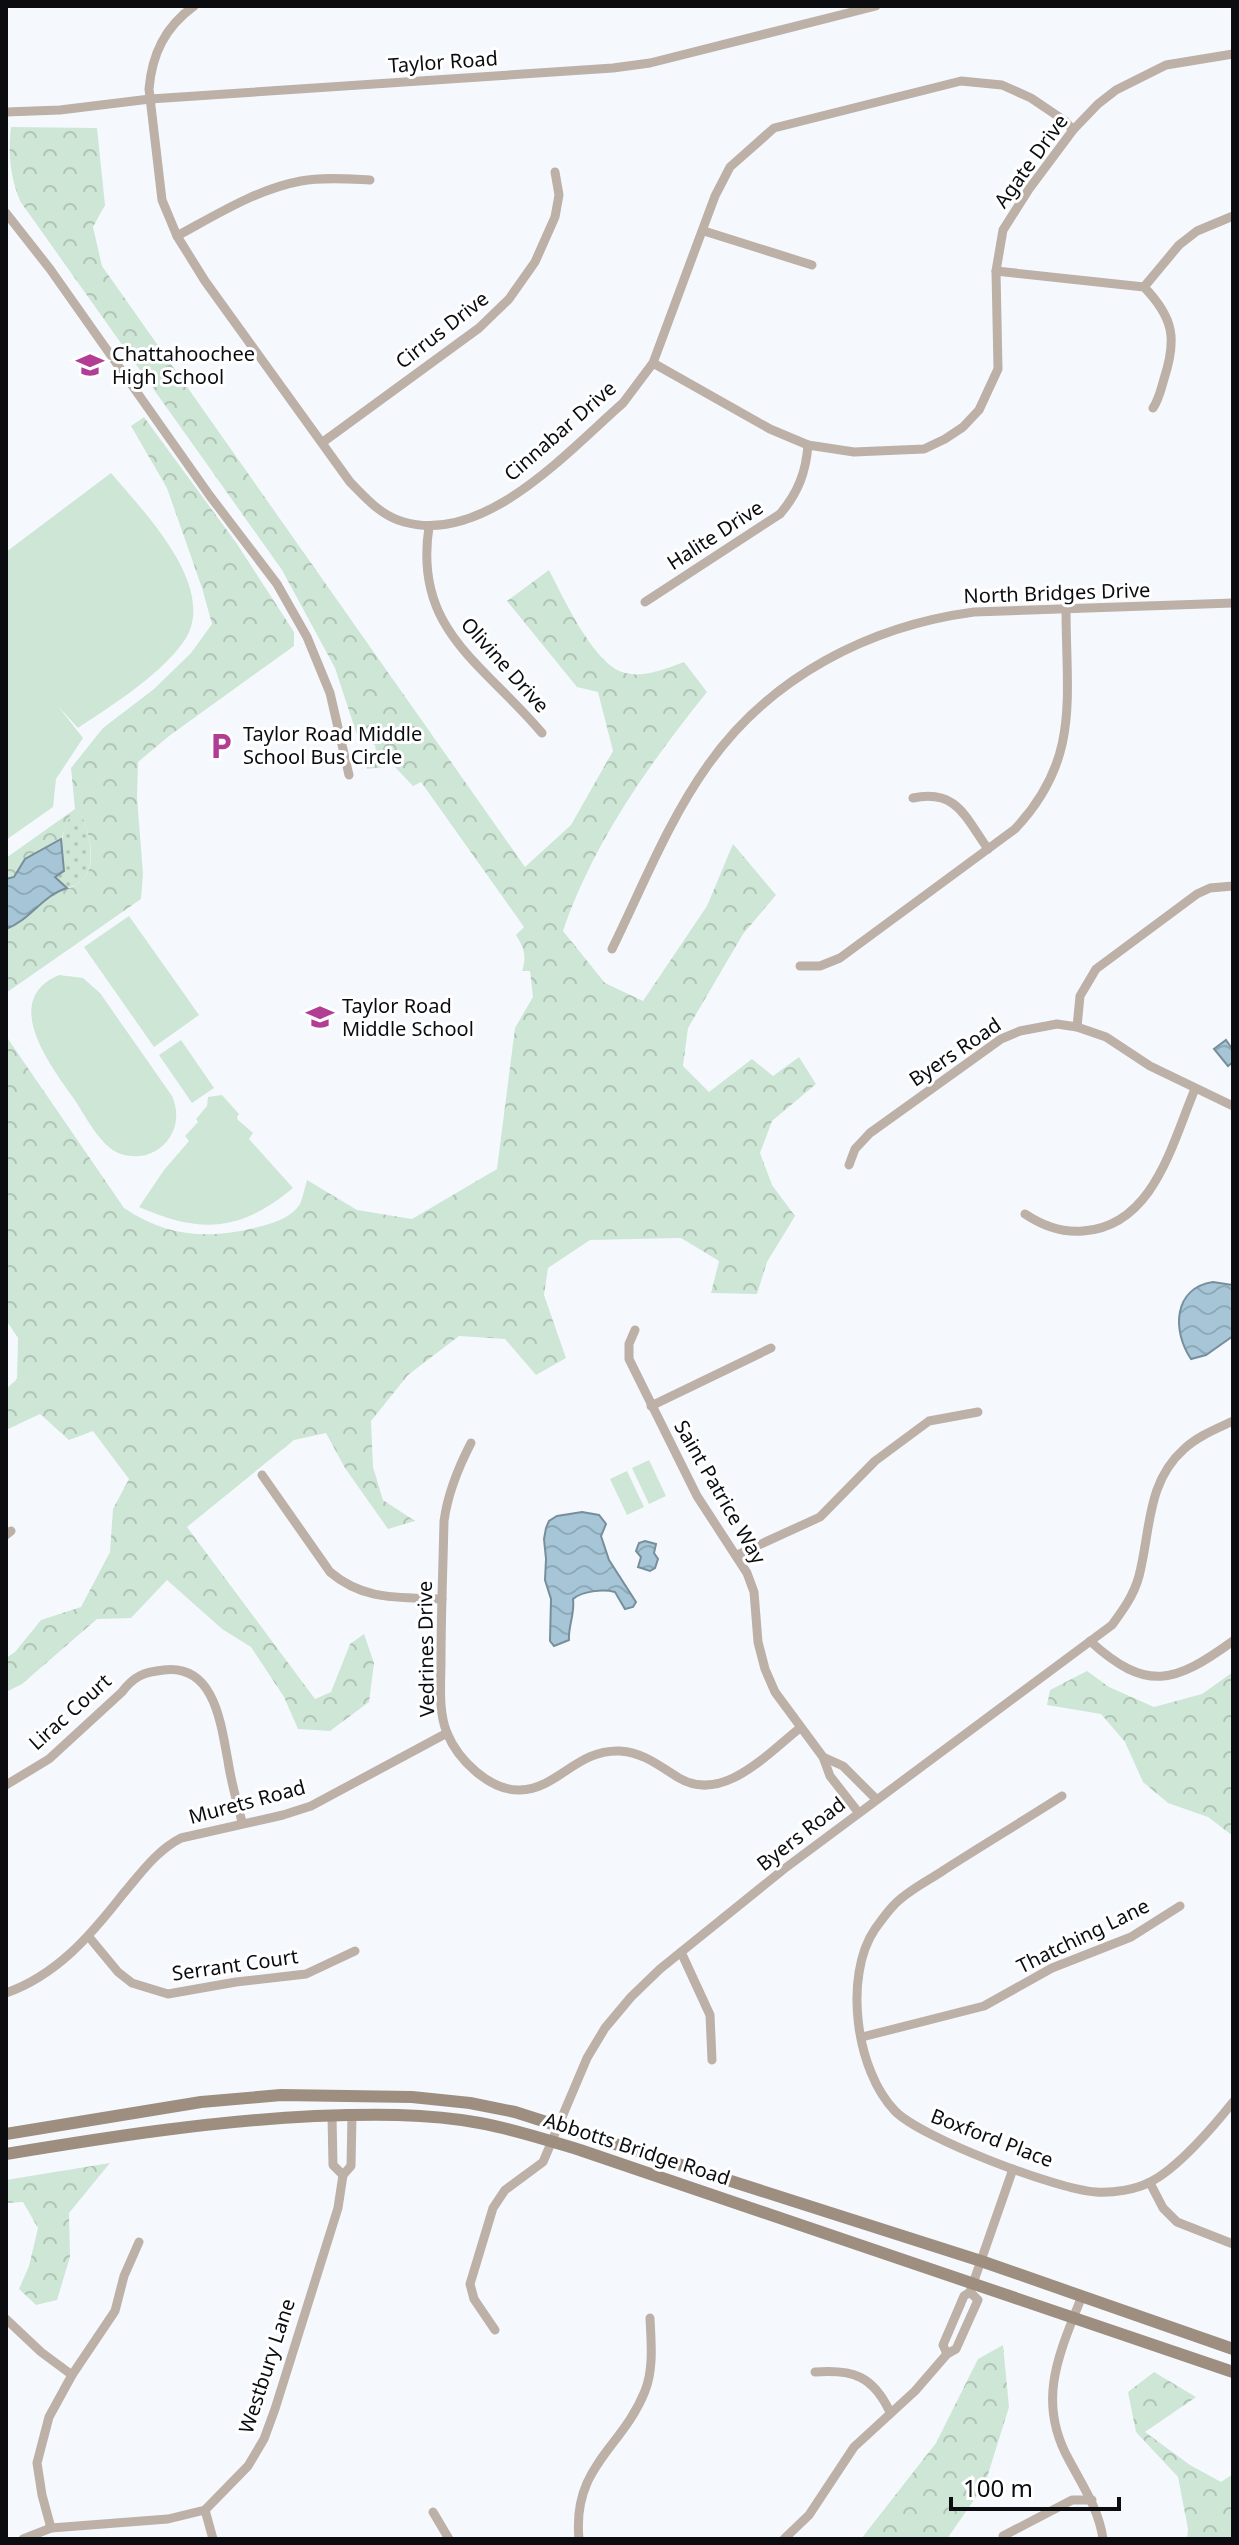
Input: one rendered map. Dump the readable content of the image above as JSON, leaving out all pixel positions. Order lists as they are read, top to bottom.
{
  "streets": {
    "main road": ["Abbotts Bridge Road"],
    "street": [
      "Taylor Road",
      "Agate Drive",
      "Cirrus Drive",
      "Cinnabar Drive",
      "Halite Drive",
      "North Bridges Drive",
      "Olivine Drive",
      "Byers Road",
      "Saint Patrice Way",
      "Vedrines Drive",
      "Lirac Court",
      "Murets Road",
      "Thatching Lane",
      "Serrant Court",
      "Boxford Place",
      "Westbury Lane"
    ]
  },
  "crossings": [
    ["Taylor Road", "Cinnabar Drive"],
    ["Agate Drive", "Cinnabar Drive"],
    ["Agate Drive", "Halite Drive"],
    ["Cirrus Drive", "Cinnabar Drive"],
    ["Cinnabar Drive", "Olivine Drive"],
    ["Byers Road", "Saint Patrice Way"],
    ["Byers Road", "Abbotts Bridge Road"],
    ["Saint Patrice Way", "Vedrines Drive"],
    ["Vedrines Drive", "Murets Road"],
    ["Lirac Court", "Murets Road"],
    ["Murets Road", "Serrant Court"],
    ["Thatching Lane", "Boxford Place"],
    ["Abbotts Bridge Road", "Westbury Lane"]
  ],
  "places": {
    "school or university": ["Chattahoochee High School", "Taylor Road Middle School"],
    "parking": ["Taylor Road Middle School Bus Circle"]
  },
  "scale_bar": "100 m"
}
